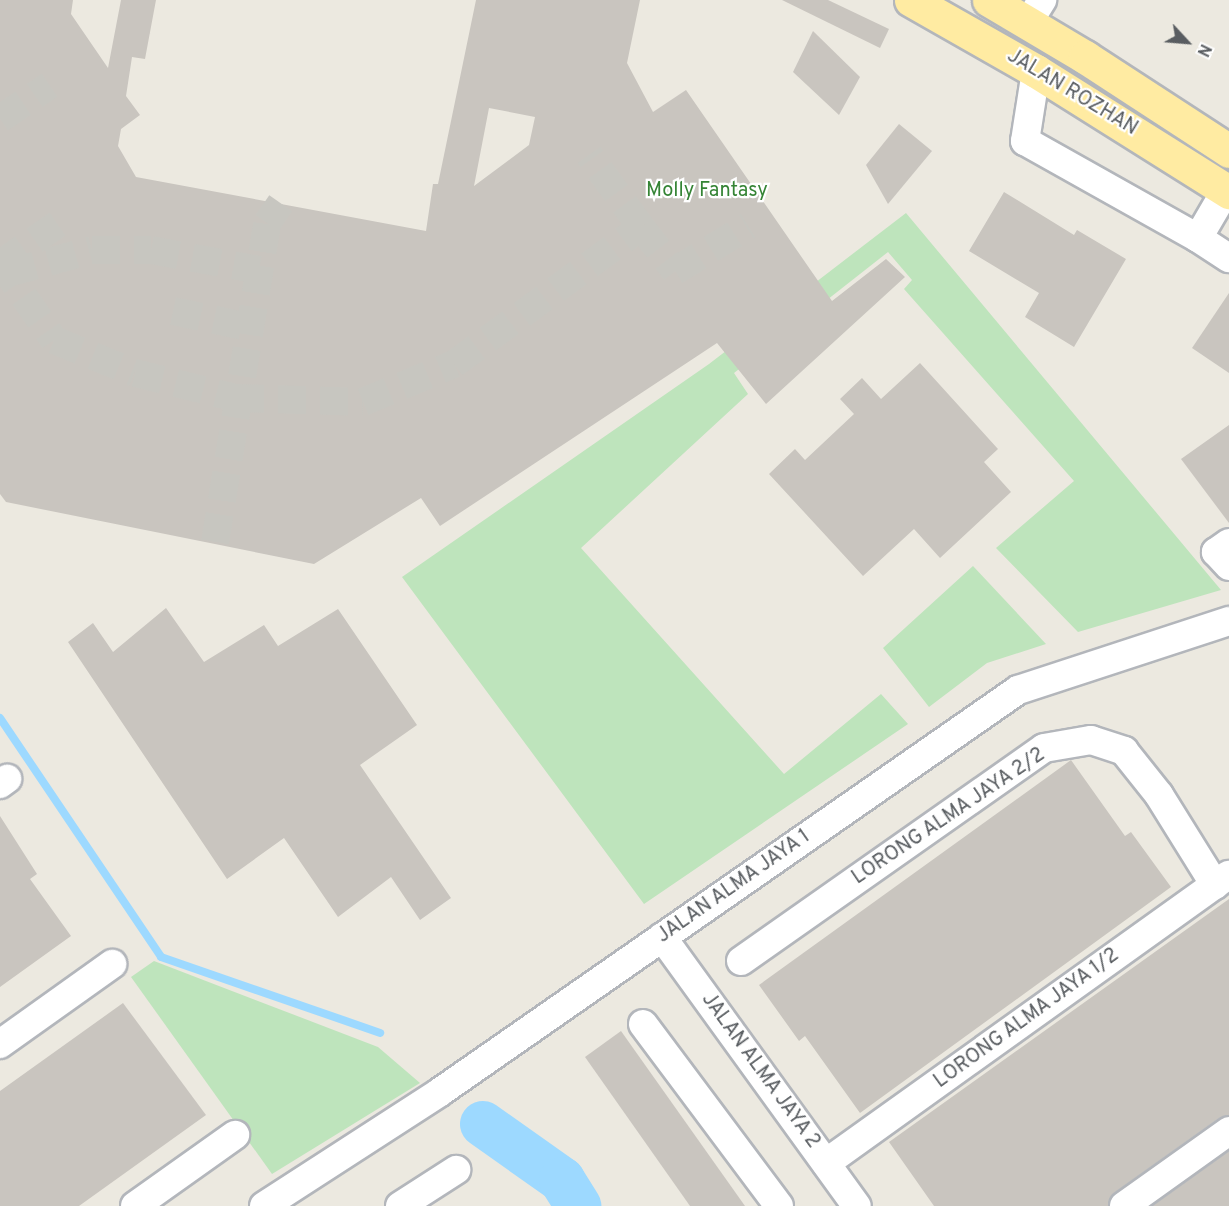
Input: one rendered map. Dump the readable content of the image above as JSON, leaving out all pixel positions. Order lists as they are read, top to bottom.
{
  "streets": {
    "main road": ["JALAN ROZHAN"],
    "street": [
      "LORONG ALMA JAYA 2/2",
      "JALAN ALMA JAYA 1",
      "LORONG ALMA JAYA 1/2",
      "JALAN ALMA JAYA 2"
    ]
  },
  "crossings": [
    ["LORONG ALMA JAYA 2/2", "LORONG ALMA JAYA 1/2"],
    ["JALAN ALMA JAYA 1", "JALAN ALMA JAYA 2"],
    ["LORONG ALMA JAYA 1/2", "JALAN ALMA JAYA 2"]
  ],
  "parks": ["Molly Fantasy"],
  "north": "bottom right"
}
